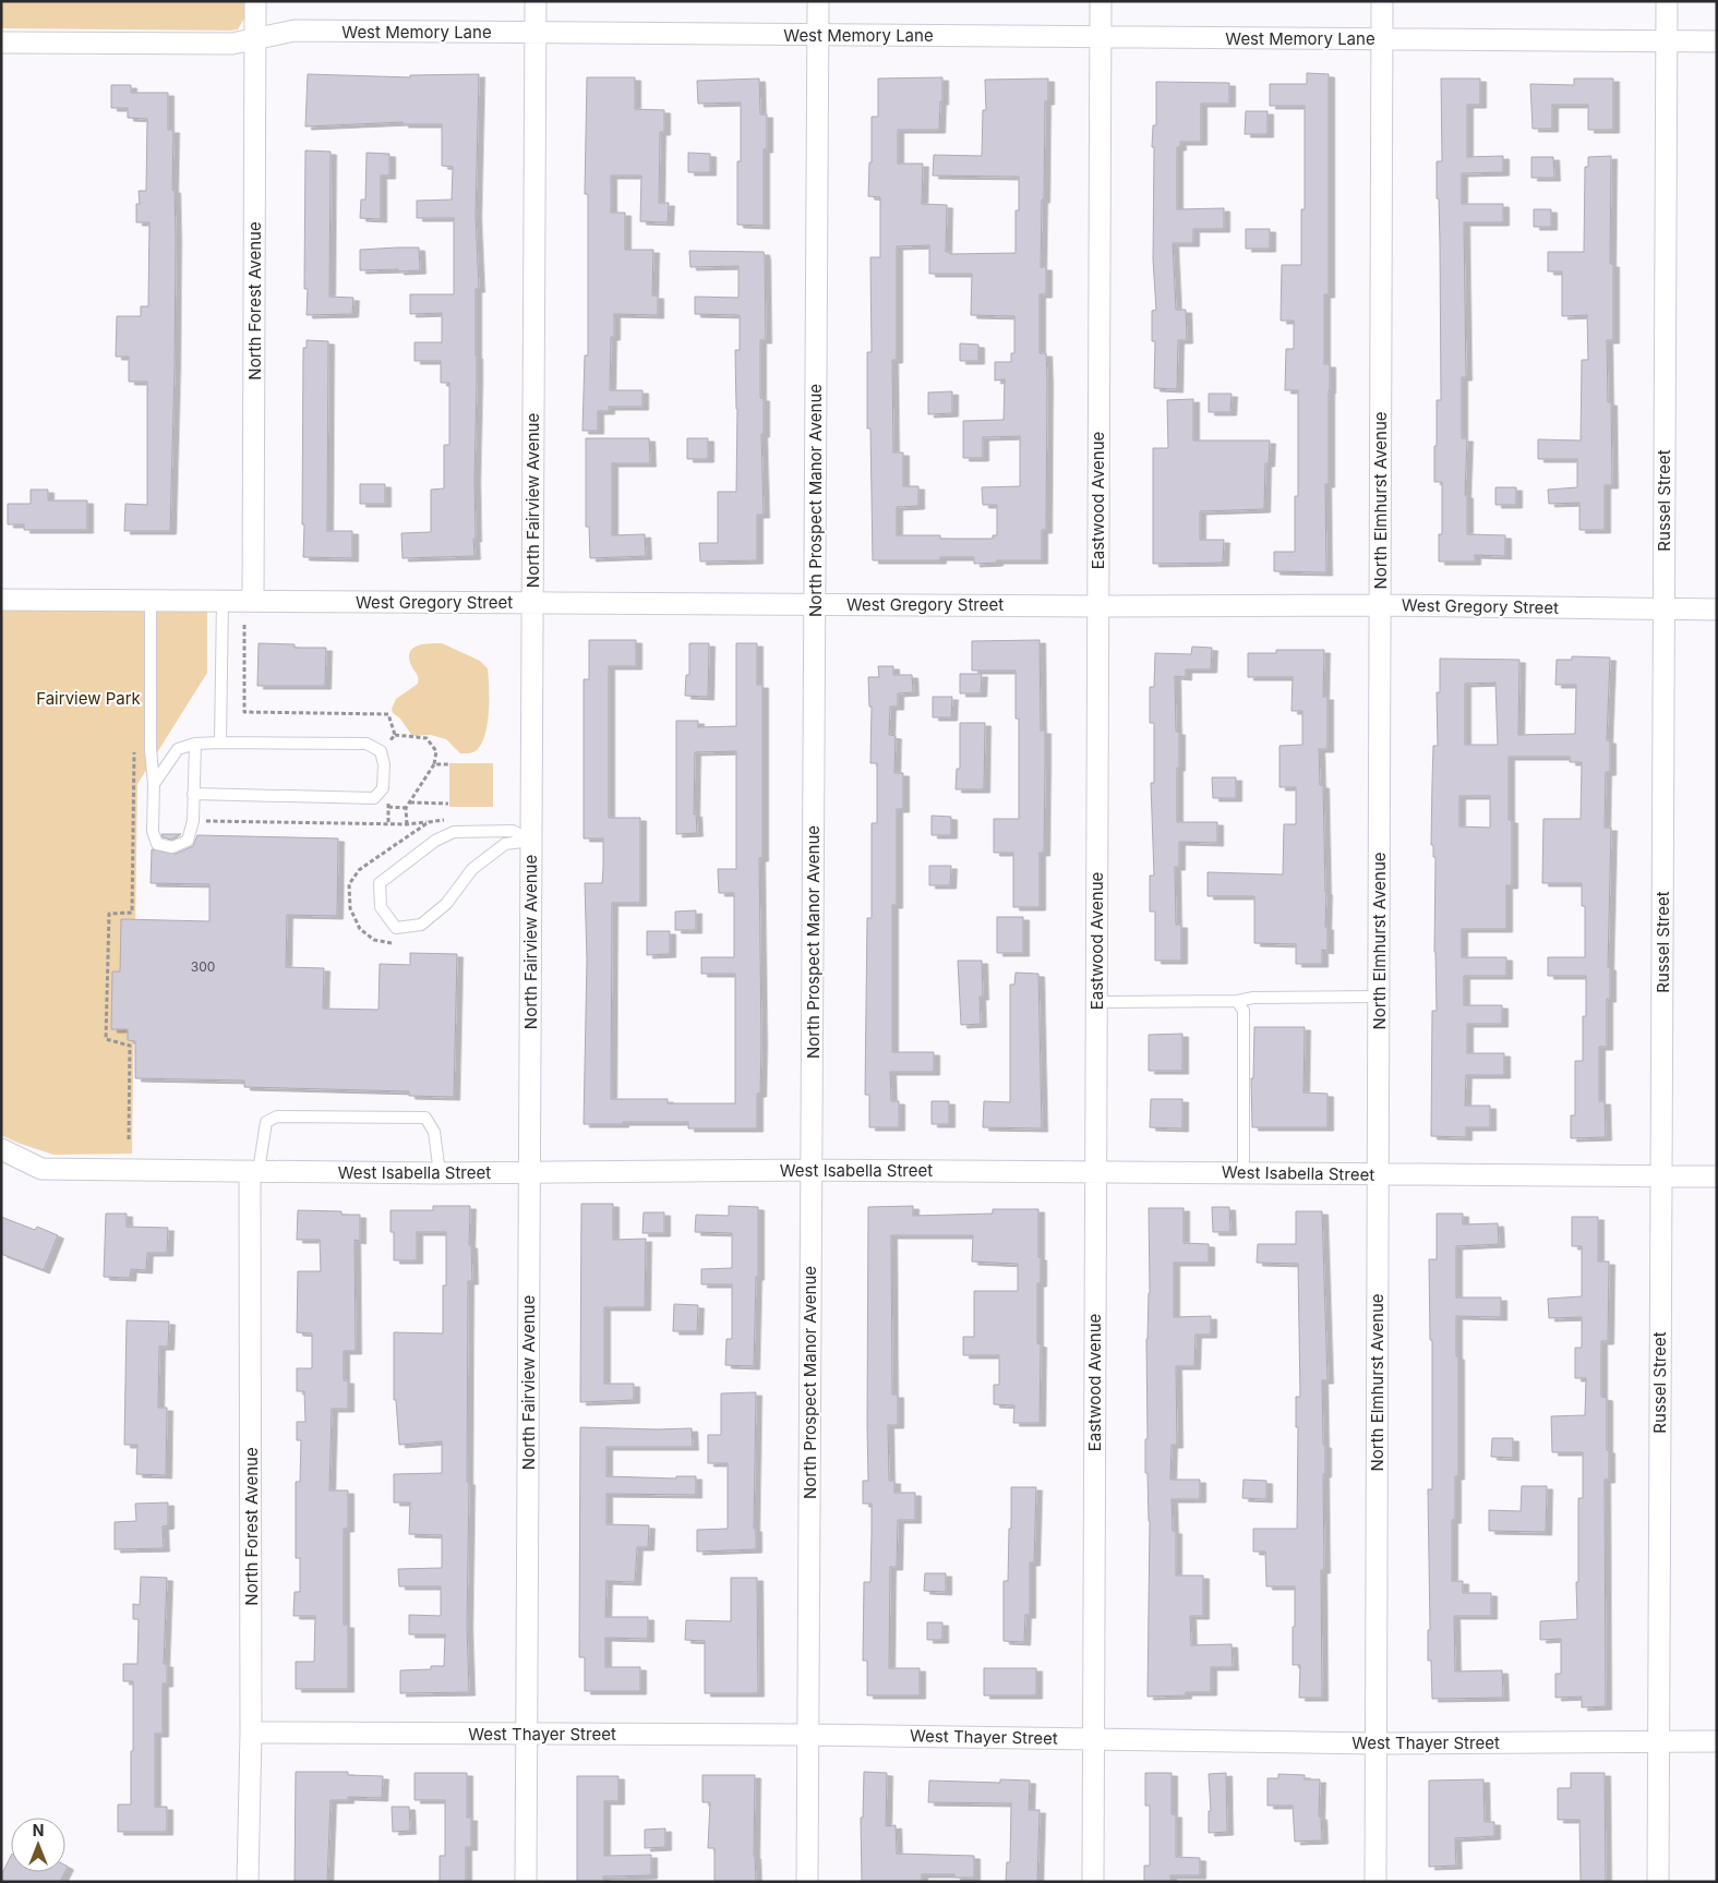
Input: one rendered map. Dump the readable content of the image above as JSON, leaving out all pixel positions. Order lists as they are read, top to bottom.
{
  "streets": {
    "street": [
      "West Memory Lane",
      "North Forest Avenue",
      "North Fairview Avenue",
      "North Prospect Manor Avenue",
      "Eastwood Avenue",
      "North Elmhurst Avenue",
      "Russel Street",
      "West Gregory Street",
      "West Isabella Street",
      "West Thayer Street"
    ]
  },
  "crossings": [
    ["West Memory Lane", "North Forest Avenue"],
    ["West Memory Lane", "North Fairview Avenue"],
    ["West Memory Lane", "North Prospect Manor Avenue"],
    ["West Memory Lane", "Eastwood Avenue"],
    ["West Memory Lane", "North Elmhurst Avenue"],
    ["West Memory Lane", "Russel Street"],
    ["North Forest Avenue", "West Gregory Street"],
    ["North Forest Avenue", "West Isabella Street"],
    ["North Forest Avenue", "West Thayer Street"],
    ["North Fairview Avenue", "West Gregory Street"],
    ["North Fairview Avenue", "West Isabella Street"],
    ["North Fairview Avenue", "West Thayer Street"],
    ["North Prospect Manor Avenue", "West Gregory Street"],
    ["North Prospect Manor Avenue", "West Isabella Street"],
    ["North Prospect Manor Avenue", "West Thayer Street"],
    ["Eastwood Avenue", "West Gregory Street"],
    ["Eastwood Avenue", "West Isabella Street"],
    ["Eastwood Avenue", "West Thayer Street"],
    ["North Elmhurst Avenue", "West Gregory Street"],
    ["North Elmhurst Avenue", "West Isabella Street"],
    ["North Elmhurst Avenue", "West Thayer Street"],
    ["Russel Street", "West Gregory Street"],
    ["Russel Street", "West Isabella Street"],
    ["Russel Street", "West Thayer Street"]
  ],
  "parks": ["Fairview Park"],
  "house_numbers": ["300"],
  "north": "top"
}
